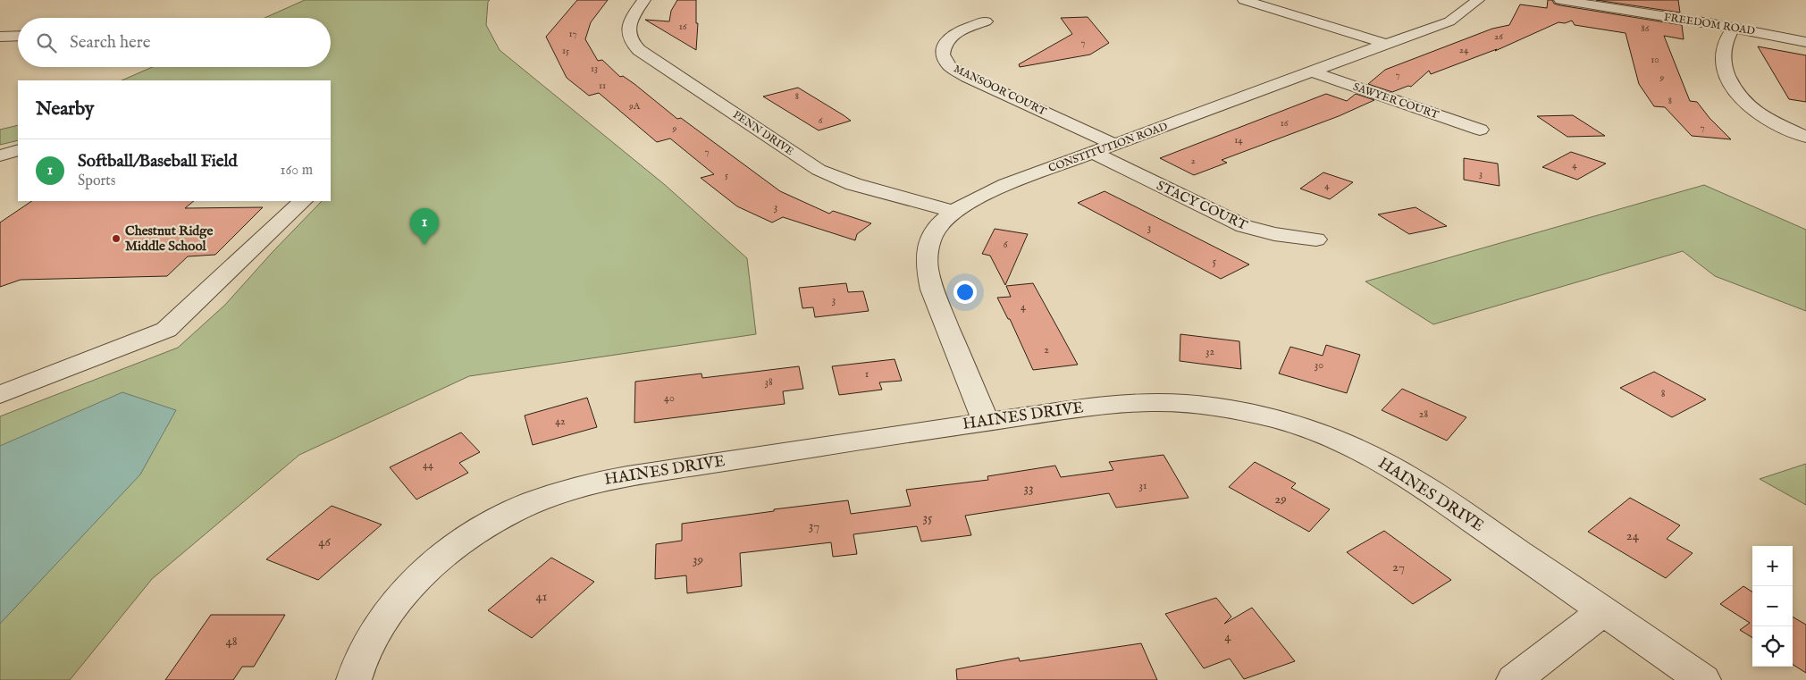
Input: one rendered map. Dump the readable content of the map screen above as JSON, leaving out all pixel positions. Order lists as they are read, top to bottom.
{
  "streets": {
    "street": [
      "FREEDOM ROAD",
      "MANSOOR COURT",
      "SAWYER COURT",
      "PENN DRIVE",
      "CONSTITUTION ROAD",
      "STACY COURT",
      "HAINES DRIVE"
    ]
  },
  "crossings": [
    ["MANSOOR COURT", "CONSTITUTION ROAD"],
    ["SAWYER COURT", "CONSTITUTION ROAD"],
    ["PENN DRIVE", "CONSTITUTION ROAD"],
    ["CONSTITUTION ROAD", "STACY COURT"],
    ["CONSTITUTION ROAD", "HAINES DRIVE"]
  ],
  "places": ["Chestnut Ridge Middle School"],
  "house_numbers": [
    "16",
    "86",
    "17",
    "26",
    "7",
    "24",
    "15",
    "10",
    "13",
    "7",
    "9",
    "11",
    "8",
    "8",
    "9A",
    "6",
    "16",
    "7",
    "9",
    "14",
    "7",
    "2",
    "4",
    "3",
    "5",
    "4",
    "3",
    "3",
    "6",
    "5",
    "3",
    "4",
    "2",
    "32",
    "30",
    "1",
    "38",
    "8",
    "40",
    "28",
    "42",
    "44",
    "31",
    "33",
    "29",
    "35",
    "37",
    "24",
    "46",
    "39",
    "27",
    "41",
    "4",
    "48"
  ],
  "page": {
    "search": "Search here",
    "heading": "Nearby",
    "list": [
      {
        "mark": "1",
        "name": "Softball/Baseball Field",
        "note": "Sports",
        "value": "160 m"
      }
    ],
    "pins": "1",
    "map_buttons": ["+", "−"]
  }
}
